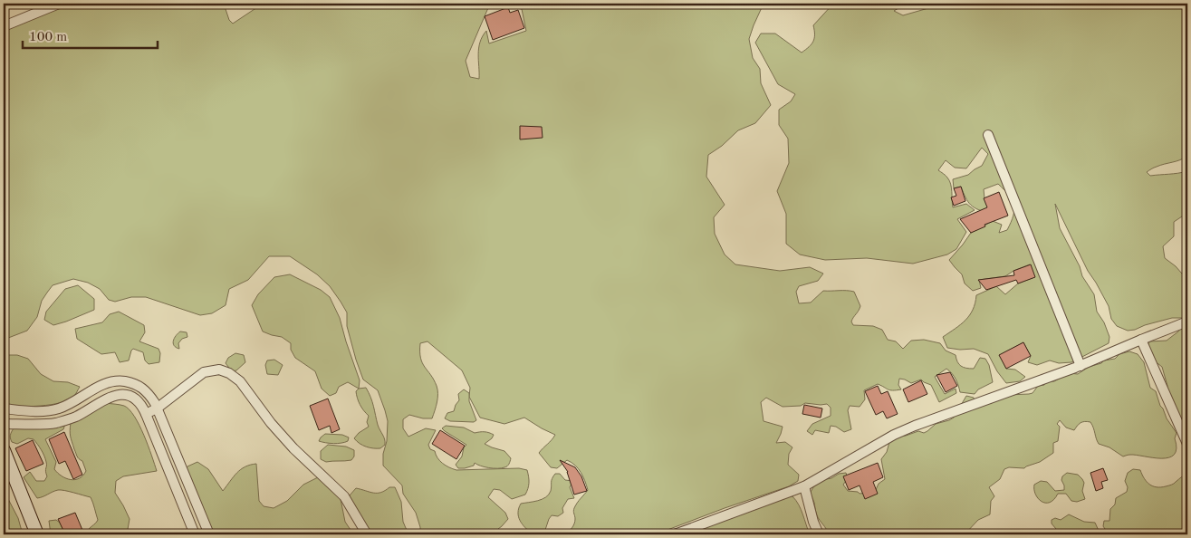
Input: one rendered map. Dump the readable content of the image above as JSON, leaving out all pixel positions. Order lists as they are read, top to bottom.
{
  "scale_bar": "100 m"
}
